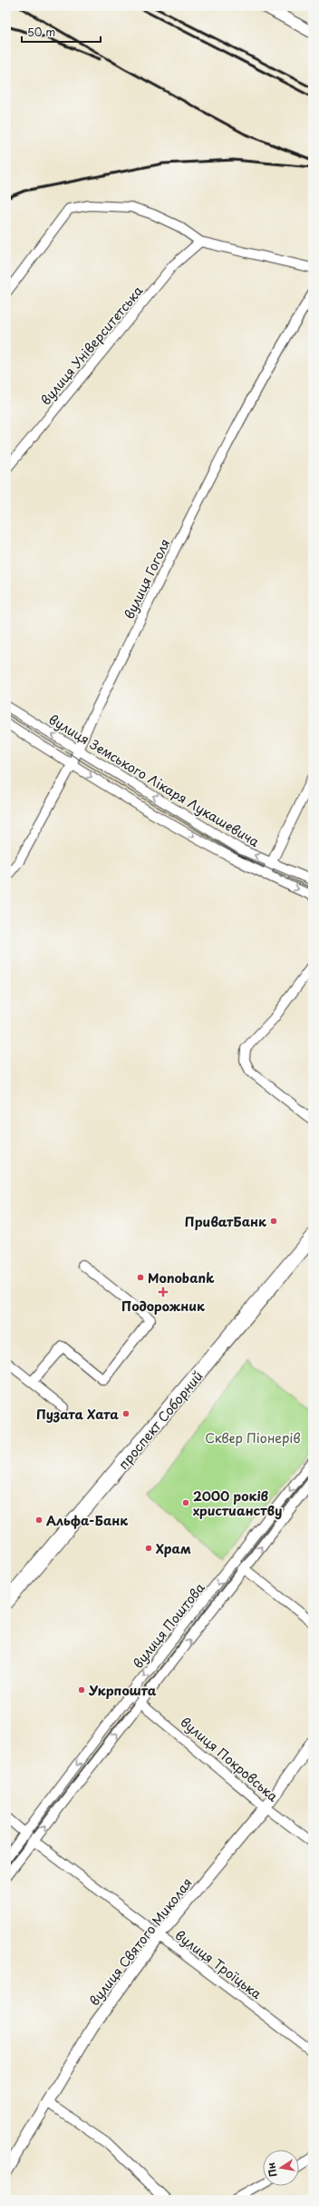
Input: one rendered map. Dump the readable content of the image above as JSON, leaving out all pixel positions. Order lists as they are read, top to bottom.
{
  "streets": {
    "main road": ["проспект Соборний"],
    "street": [
      "вулиця Університетська",
      "вулиця Гоголя",
      "вулиця Земського Лікаря Лукашевича",
      "вулиця Поштова",
      "вулиця Покровська",
      "вулиця Святого Миколая",
      "вулиця Троїцька"
    ]
  },
  "crossings": [
    ["вулиця Гоголя", "вулиця Земського Лікаря Лукашевича"],
    ["вулиця Поштова", "вулиця Покровська"],
    ["вулиця Поштова", "вулиця Троїцька"],
    ["вулиця Покровська", "вулиця Святого Миколая"],
    ["вулиця Святого Миколая", "вулиця Троїцька"]
  ],
  "parks": ["Сквер Піонерів"],
  "places": {
    "other": [
      "ПриватБанк",
      "Monobank",
      "Пузата Хата",
      "2000 років христианству",
      "Альфа-Банк",
      "Храм",
      "Укрпошта"
    ],
    "health": ["Подорожник"]
  },
  "scale_bar": "50 m",
  "north": "left"
}
